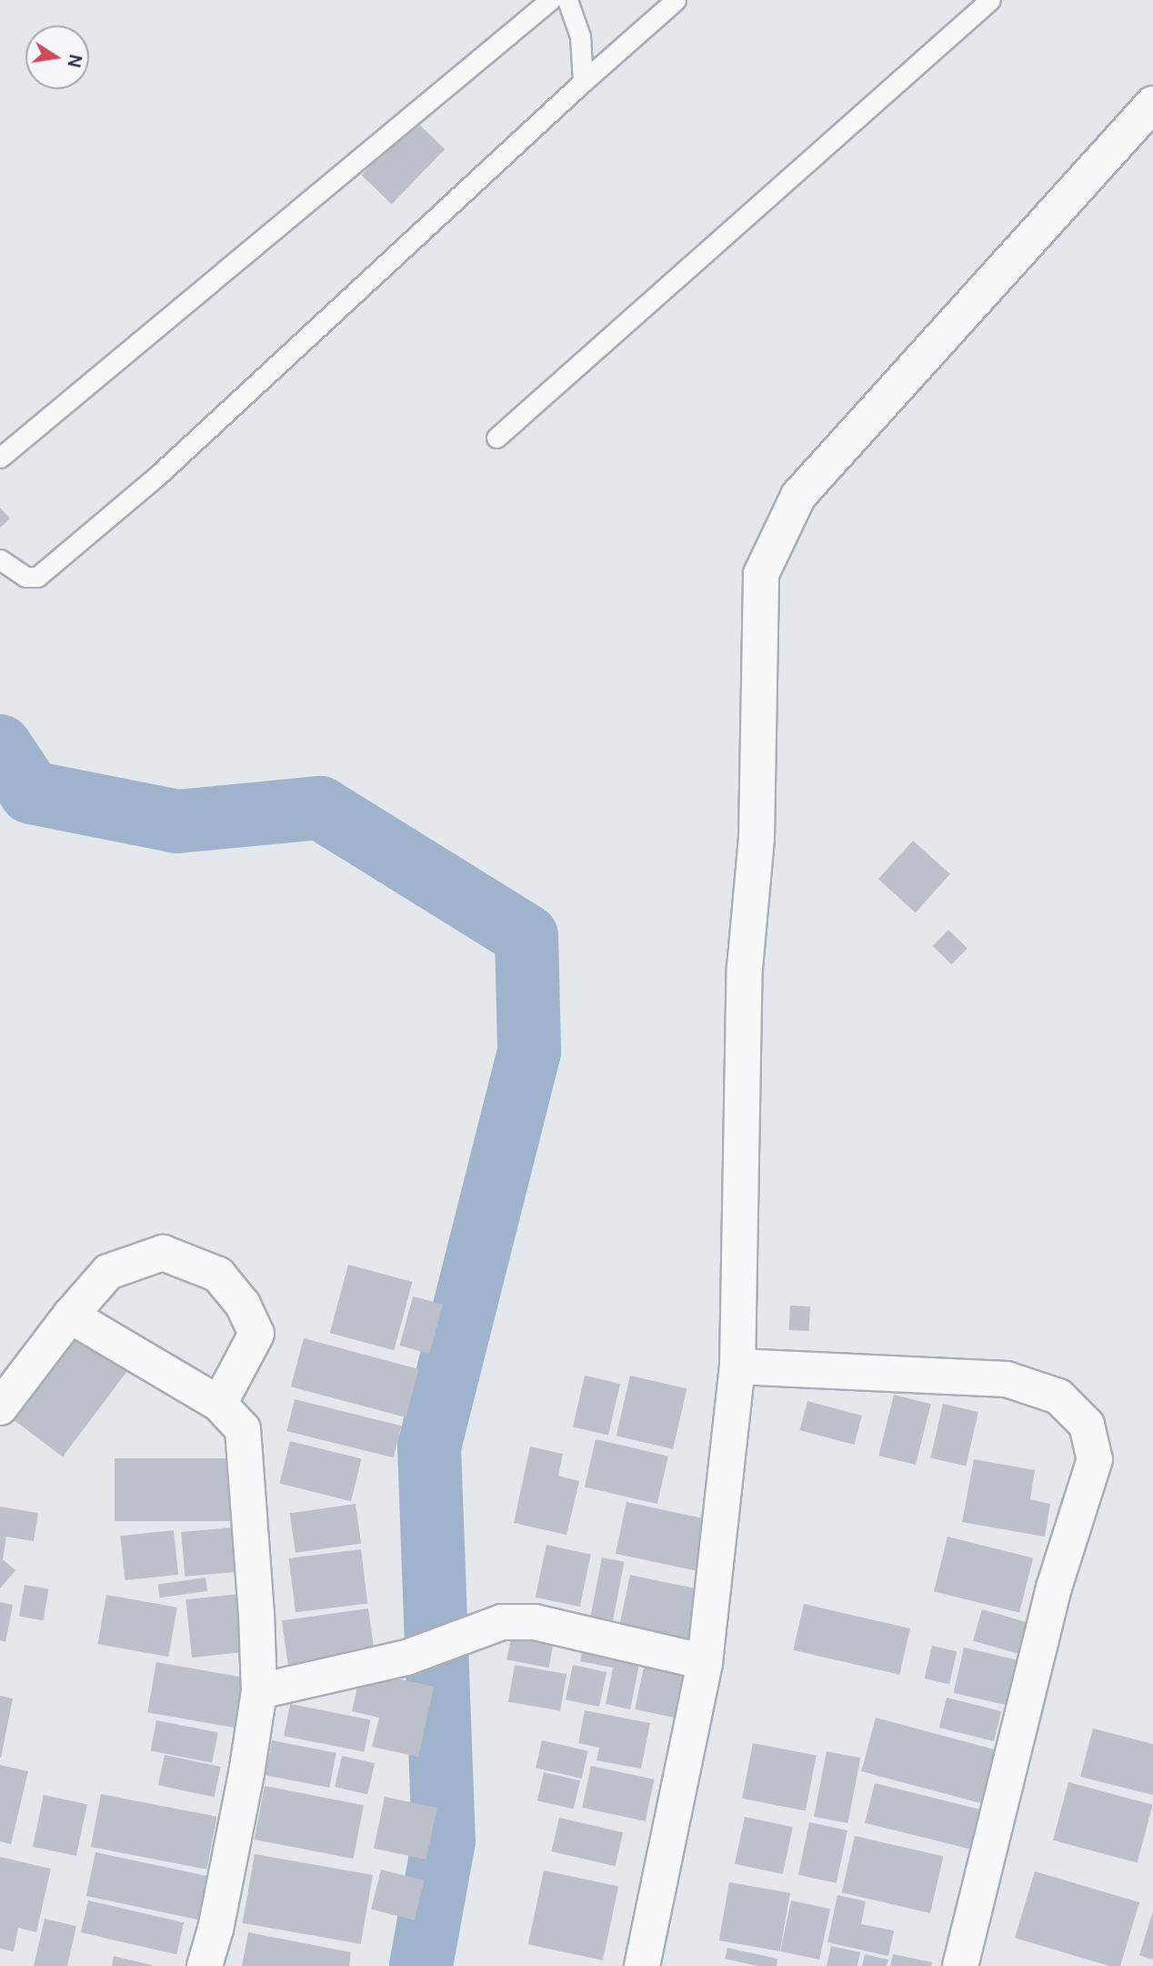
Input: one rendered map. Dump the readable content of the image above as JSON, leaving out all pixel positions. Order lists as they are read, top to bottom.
{
  "north": "right"
}
